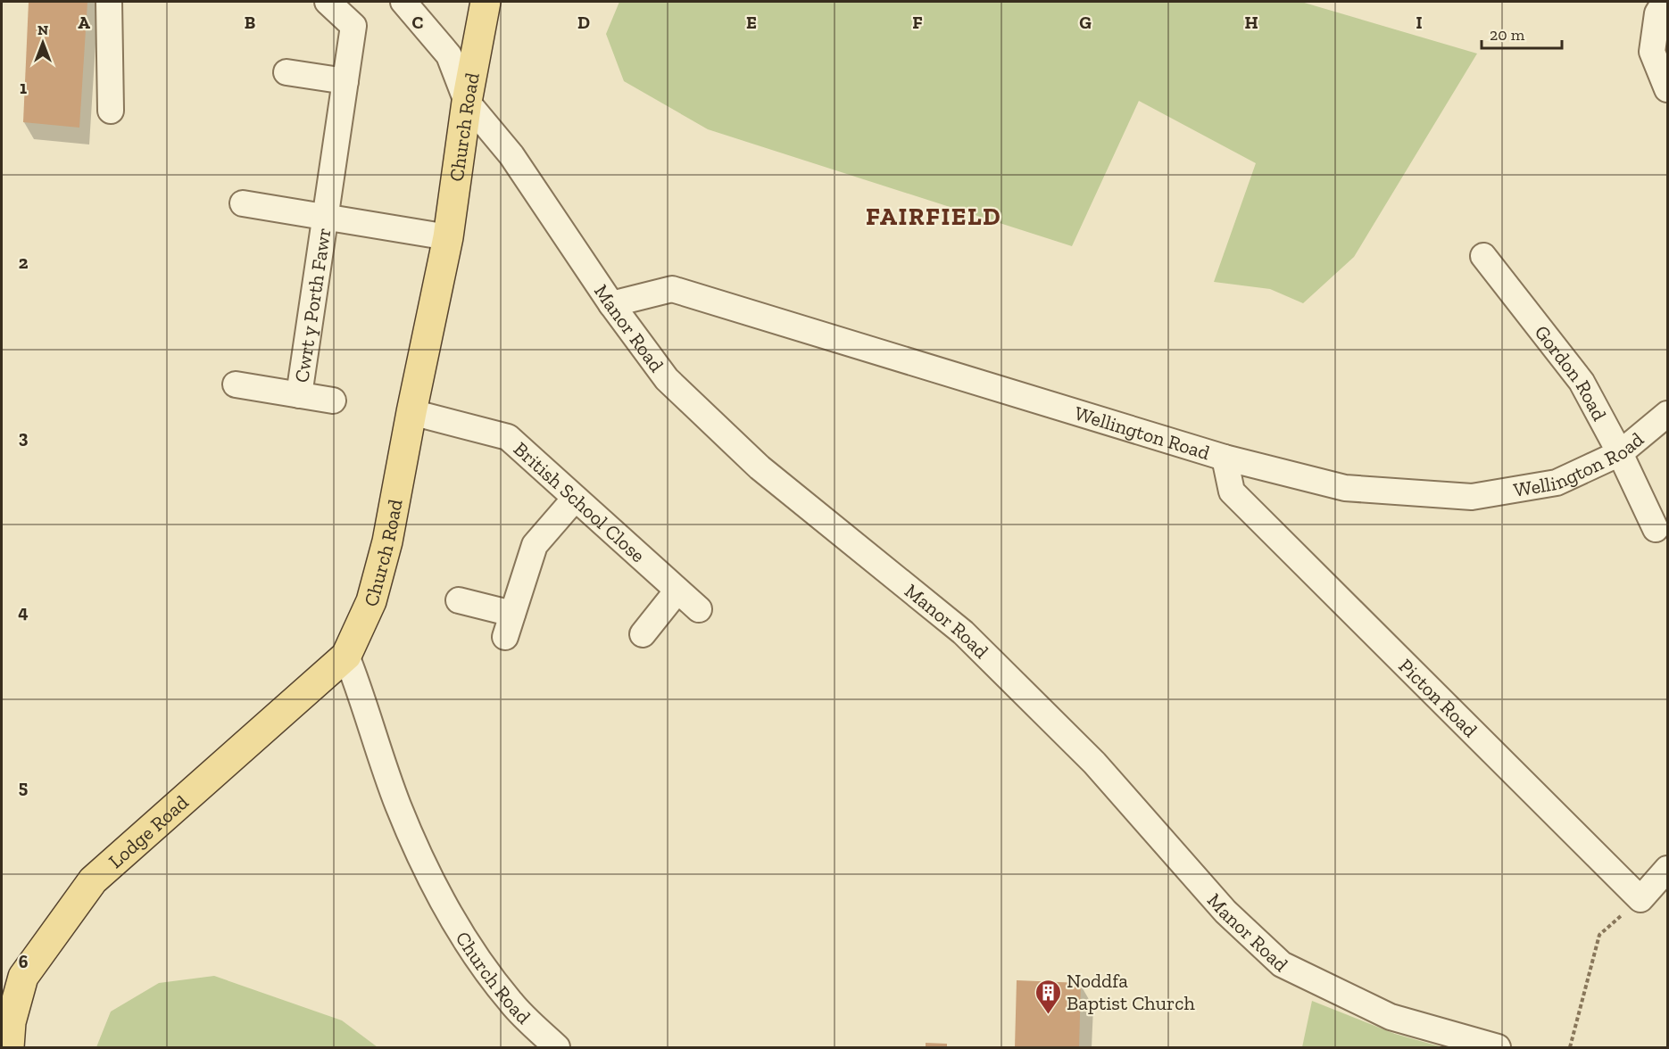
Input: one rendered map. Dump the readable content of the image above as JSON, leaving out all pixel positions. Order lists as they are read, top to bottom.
{
  "streets": {
    "main road": ["Church Road", "Lodge Road"],
    "street": [
      "Cwrt y Porth Fawr",
      "Manor Road",
      "Gordon Road",
      "Wellington Road",
      "British School Close",
      "Picton Road"
    ]
  },
  "crossings": [
    ["Church Road", "Cwrt y Porth Fawr"],
    ["Church Road", "Manor Road"],
    ["Church Road", "British School Close"],
    ["Church Road", "Lodge Road"],
    ["Manor Road", "Wellington Road"],
    ["Gordon Road", "Wellington Road"],
    ["Wellington Road", "Picton Road"]
  ],
  "districts": ["FAIRFIELD"],
  "places": {
    "building": ["Noddfa Baptist Church"]
  },
  "scale_bar": "20 m",
  "north": "top",
  "grid": {
    "columns": [
      "A",
      "B",
      "C",
      "D",
      "E",
      "F",
      "G",
      "H",
      "I"
    ],
    "rows": [
      "1",
      "2",
      "3",
      "4",
      "5",
      "6"
    ]
  }
}
